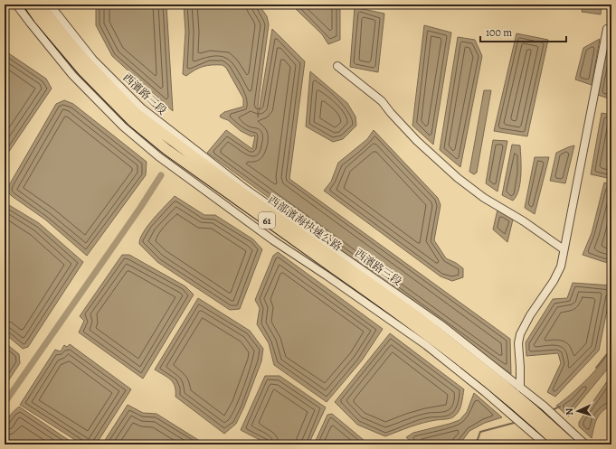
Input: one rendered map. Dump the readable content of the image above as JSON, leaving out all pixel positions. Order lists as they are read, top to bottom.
{
  "streets": {
    "highway": ["61", "西部濱海快速公路"],
    "street": ["西濱路三段"]
  },
  "scale_bar": "100 m",
  "north": "left"
}
